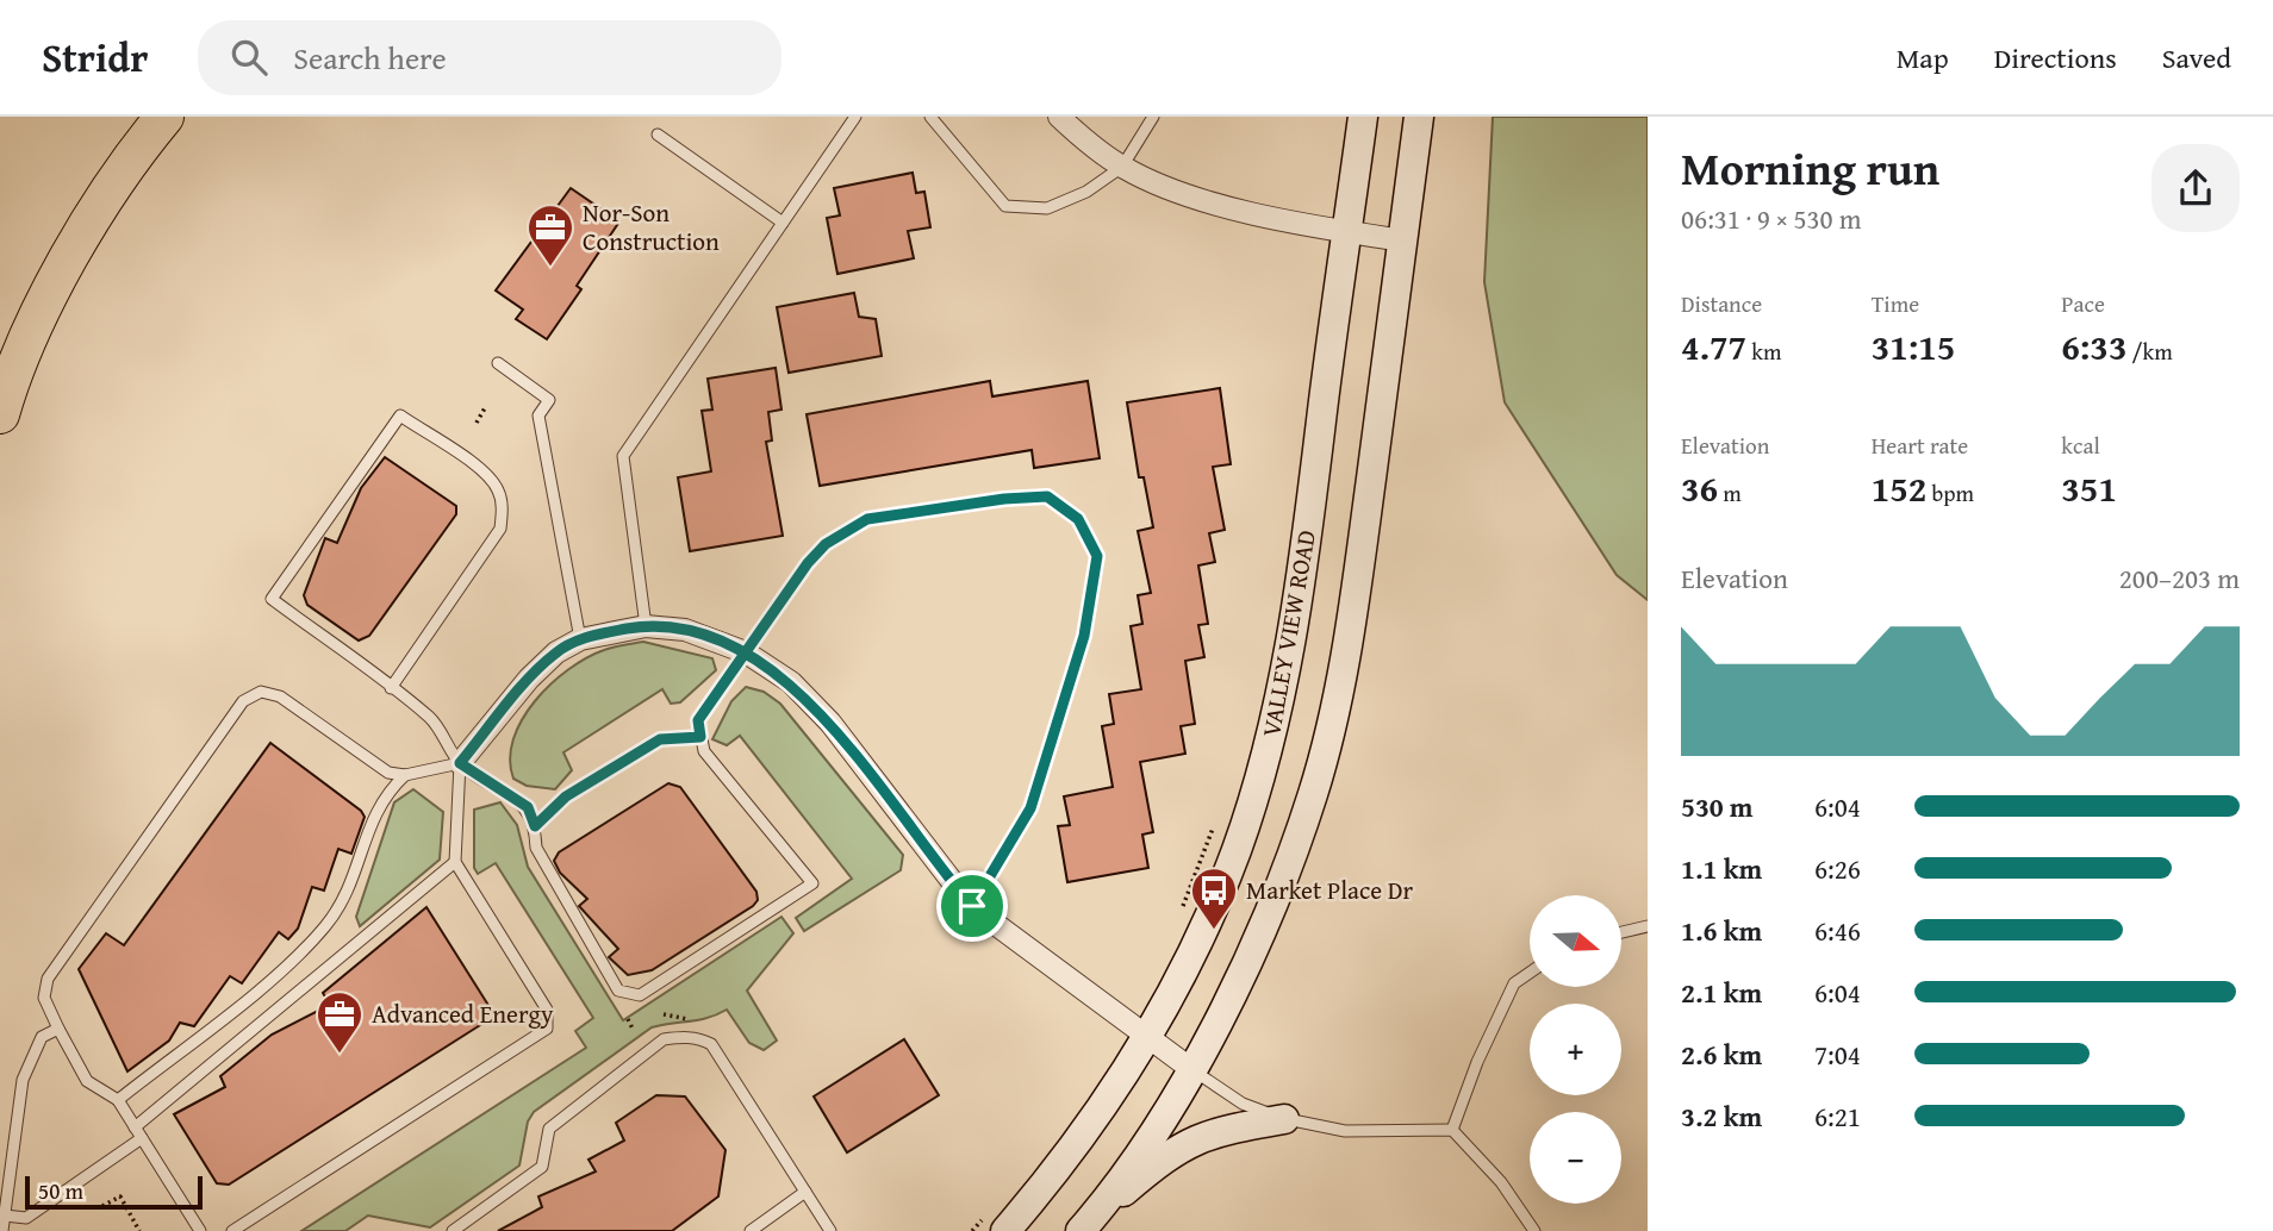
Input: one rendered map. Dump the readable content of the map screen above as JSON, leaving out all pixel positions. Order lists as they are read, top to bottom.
{
  "streets": {
    "main road": ["VALLEY VIEW ROAD"]
  },
  "places": {
    "office": ["Nor-Son Construction", "Advanced Energy"],
    "bus stop": ["Market Place Dr"]
  },
  "scale_bar": "50 m",
  "north": "right",
  "page": {
    "header": "Stridr",
    "search": "Search here",
    "nav": ["Map", "Directions", "Saved"],
    "heading": ["Morning run", "06:31 · 9 × 530 m"],
    "stats": [
      ["Distance", "4.77 km"],
      ["Time", "31:15"],
      ["Pace", "6:33 /km"],
      ["Elevation", "36 m"],
      ["Heart rate", "152 bpm"],
      ["kcal", "351"]
    ],
    "chart": ["Elevation", "200–203 m"],
    "list": [
      {
        "name": "530 m",
        "note": "6:04"
      },
      {
        "name": "1.1 km",
        "note": "6:26"
      },
      {
        "name": "1.6 km",
        "note": "6:46"
      },
      {
        "name": "2.1 km",
        "note": "6:04"
      },
      {
        "name": "2.6 km",
        "note": "7:04"
      },
      {
        "name": "3.2 km",
        "note": "6:21"
      }
    ],
    "map_buttons": ["+", "−"],
    "scale": "50 m"
  }
}
